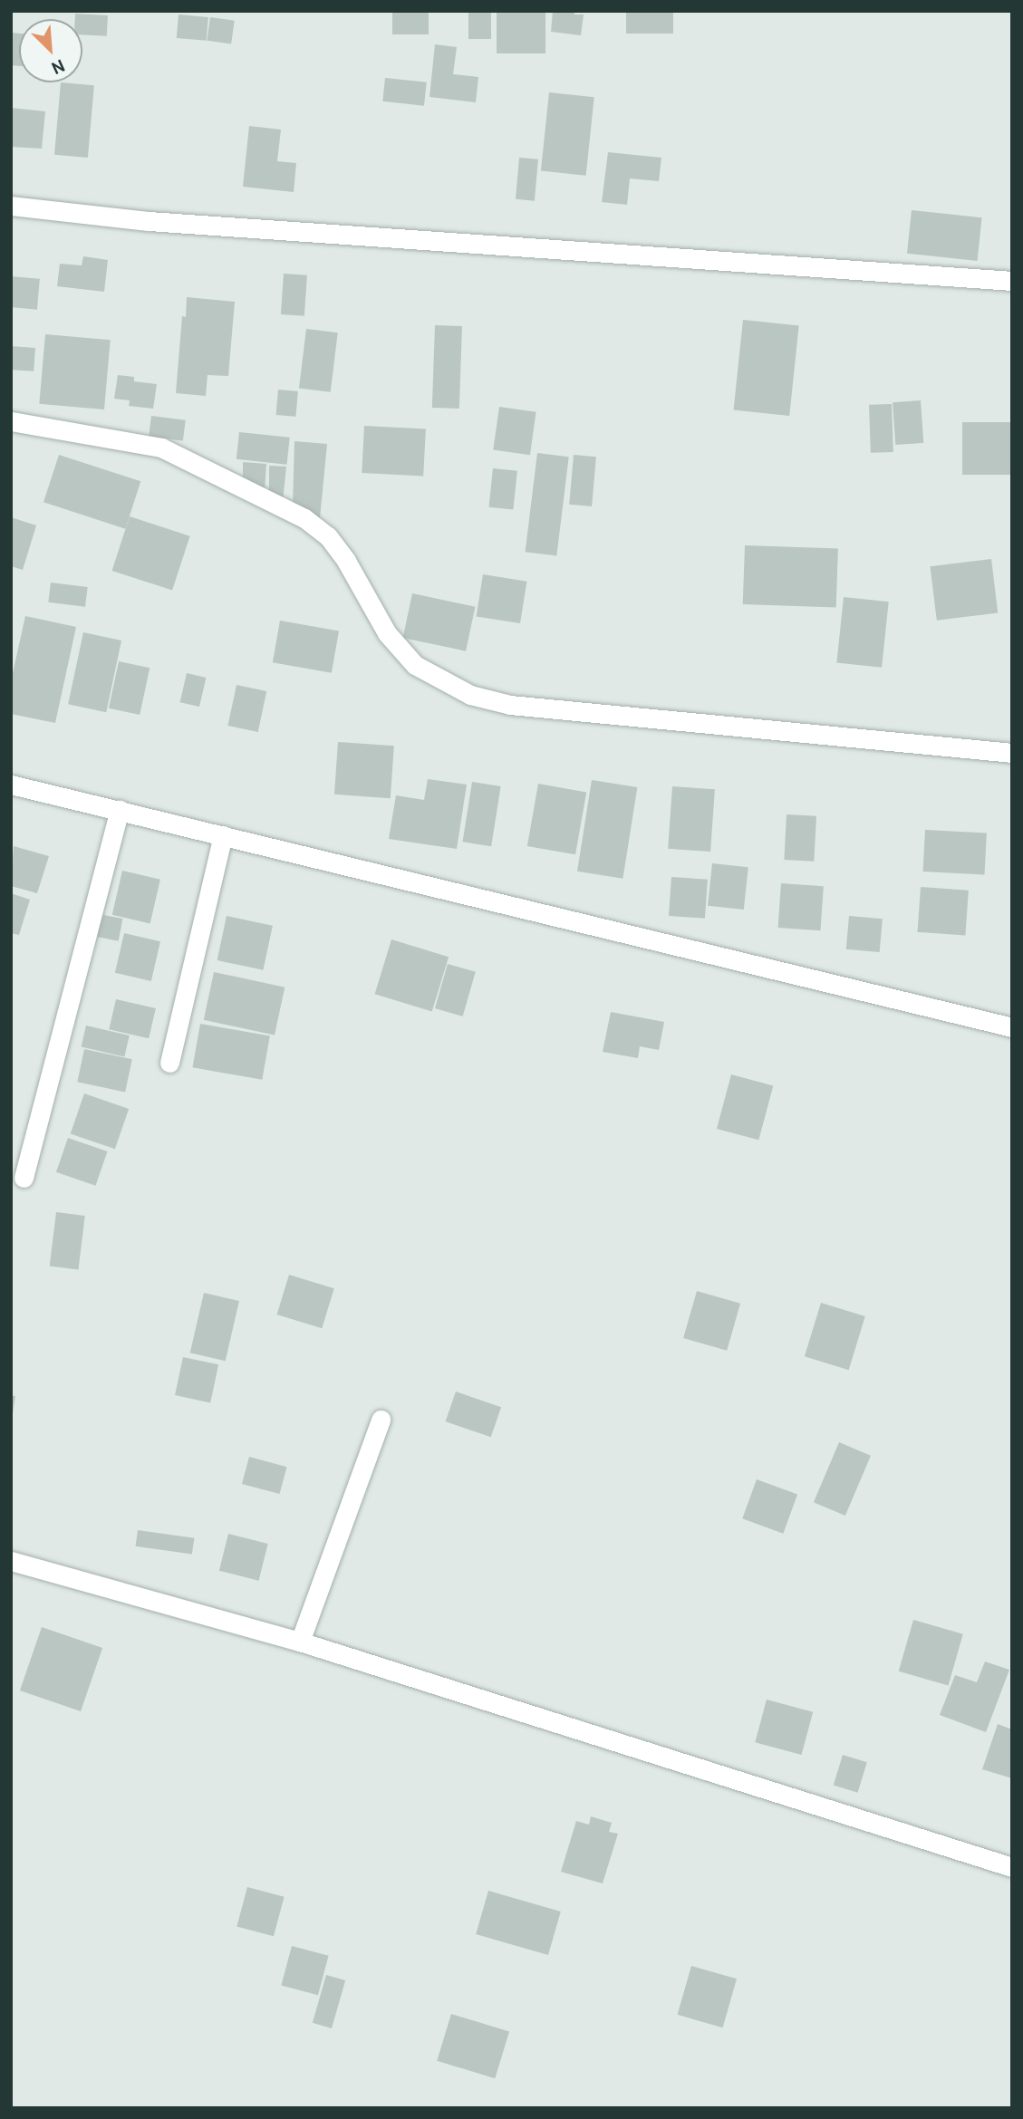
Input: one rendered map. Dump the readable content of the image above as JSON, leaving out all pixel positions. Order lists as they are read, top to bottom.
{
  "north": "bottom right"
}
